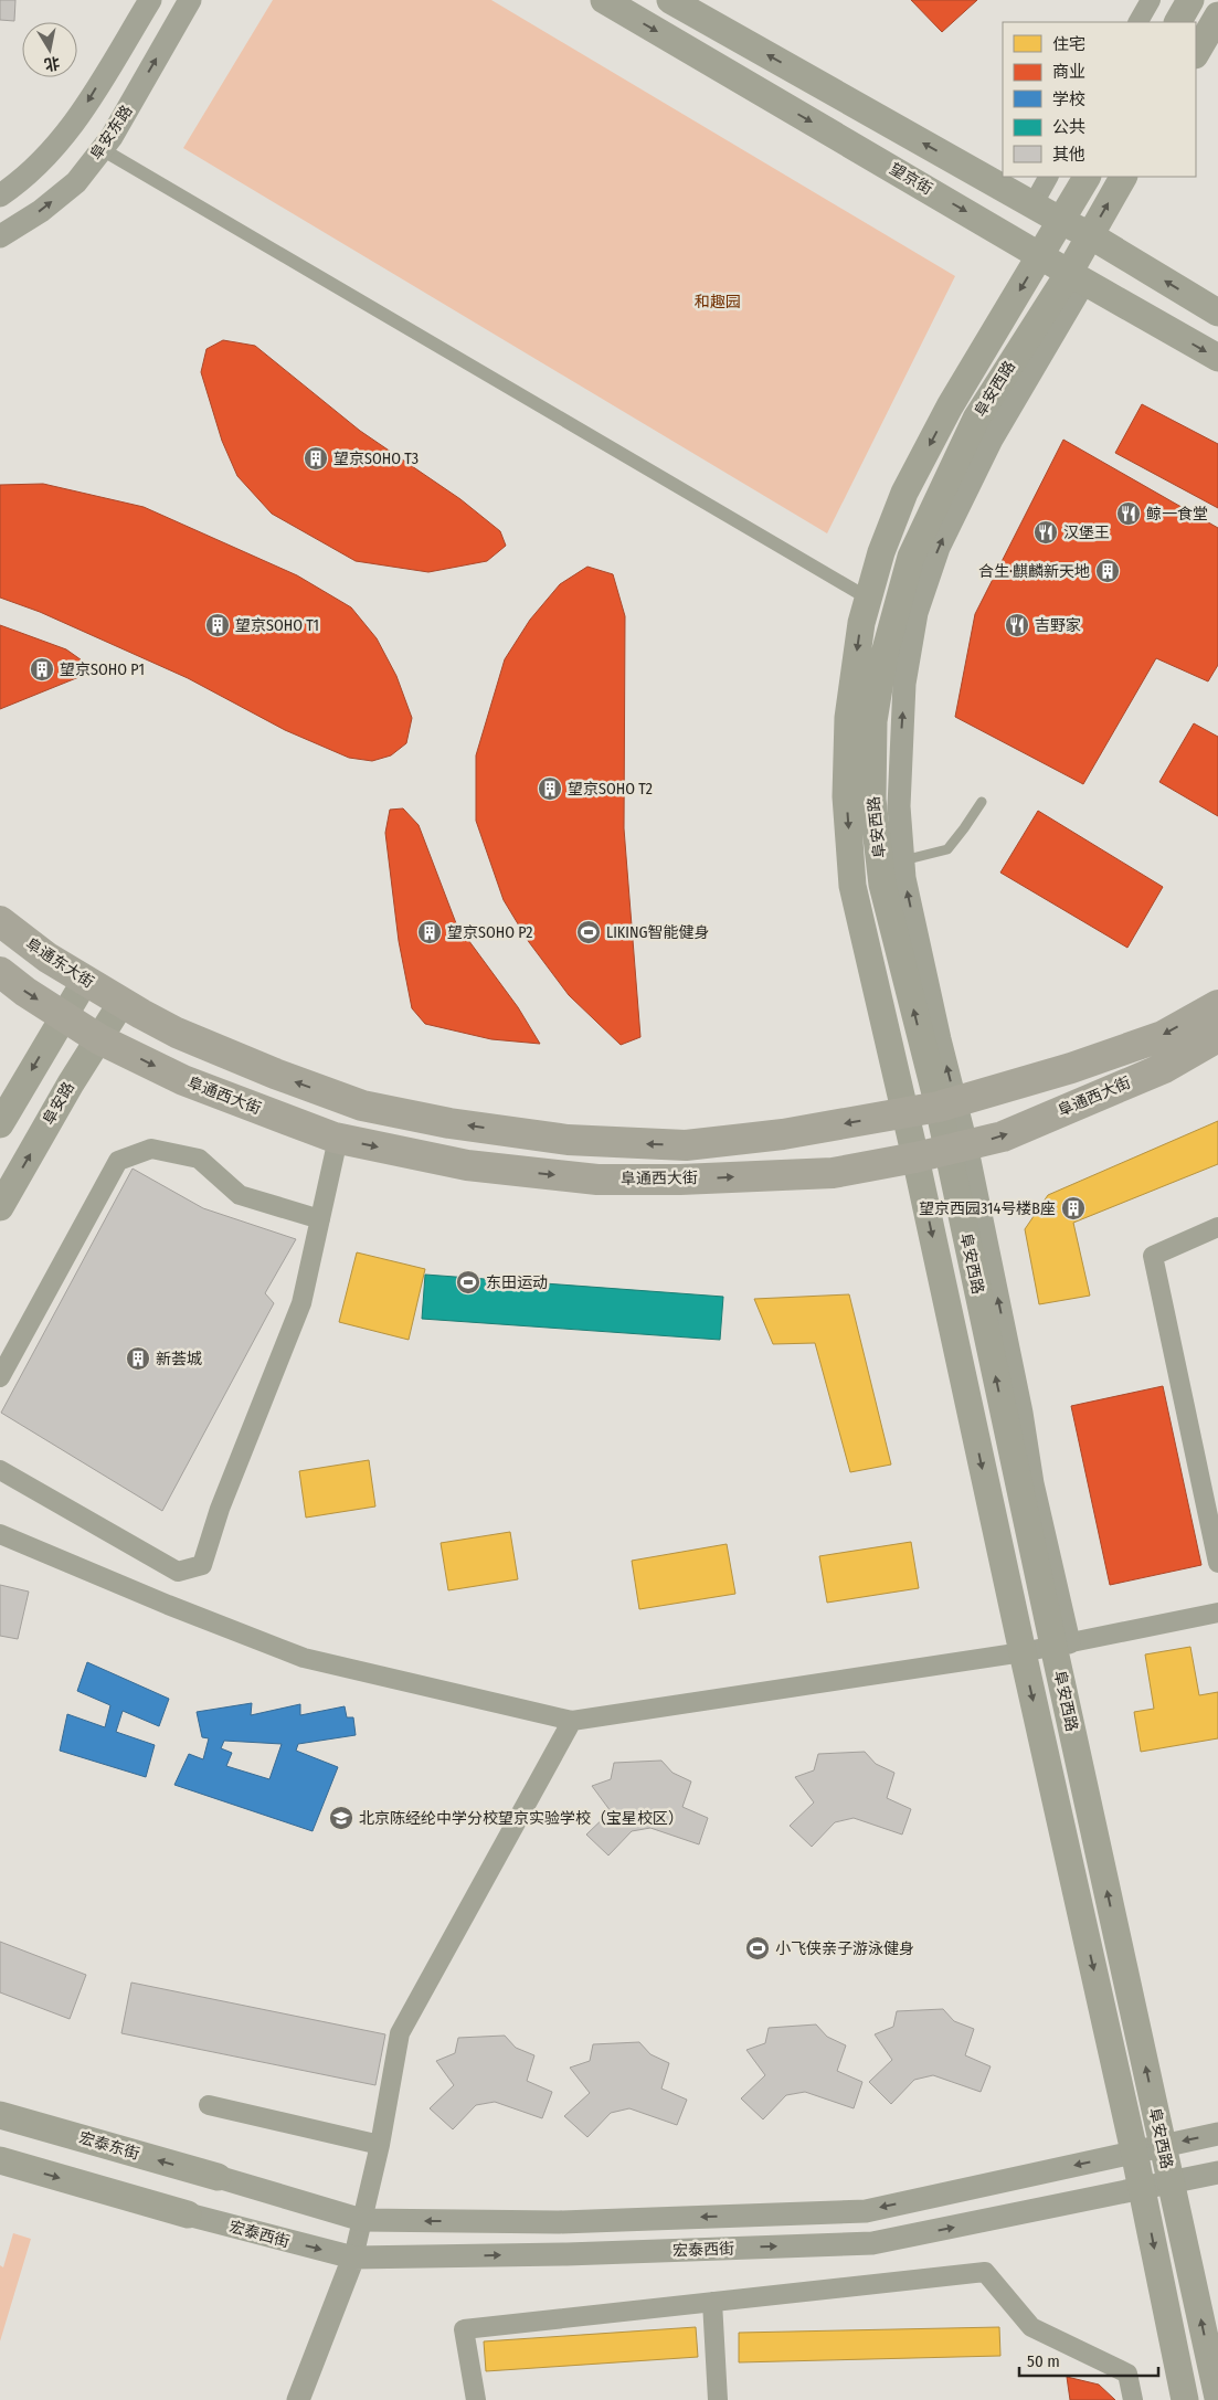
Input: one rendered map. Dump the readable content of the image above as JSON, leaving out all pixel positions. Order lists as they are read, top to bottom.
{
  "streets": {
    "main road": [
      "望京街",
      "阜安西路",
      "阜通东大街",
      "阜通西大街",
      "阜安路",
      "宏泰东街"
    ],
    "street": ["阜安东路", "宏泰西街"]
  },
  "crossings": [
    ["望京街", "阜安西路"],
    ["阜安西路", "阜通西大街"],
    ["阜安西路", "宏泰西街"],
    ["阜通东大街", "阜安路"],
    ["阜通西大街", "阜安路"]
  ],
  "parks": ["和趣园"],
  "places": {
    "building": [
      "望京SOHO T3",
      "合生·麒麟新天地",
      "望京SOHO T1",
      "望京SOHO P1",
      "望京SOHO T2",
      "望京SOHO P2",
      "望京西园314号楼B座",
      "新荟城"
    ],
    "restaurant": ["鲸一食堂", "汉堡王", "吉野家"],
    "sports": ["LIKING智能健身", "东田运动", "小飞侠亲子游泳健身"],
    "school or university": ["北京陈经纶中学分校望京实验学校（宝星校区）"]
  },
  "legend": [
    "住宅",
    "商业",
    "学校",
    "公共",
    "其他"
  ],
  "scale_bar": "50 m",
  "north": "bottom"
}
